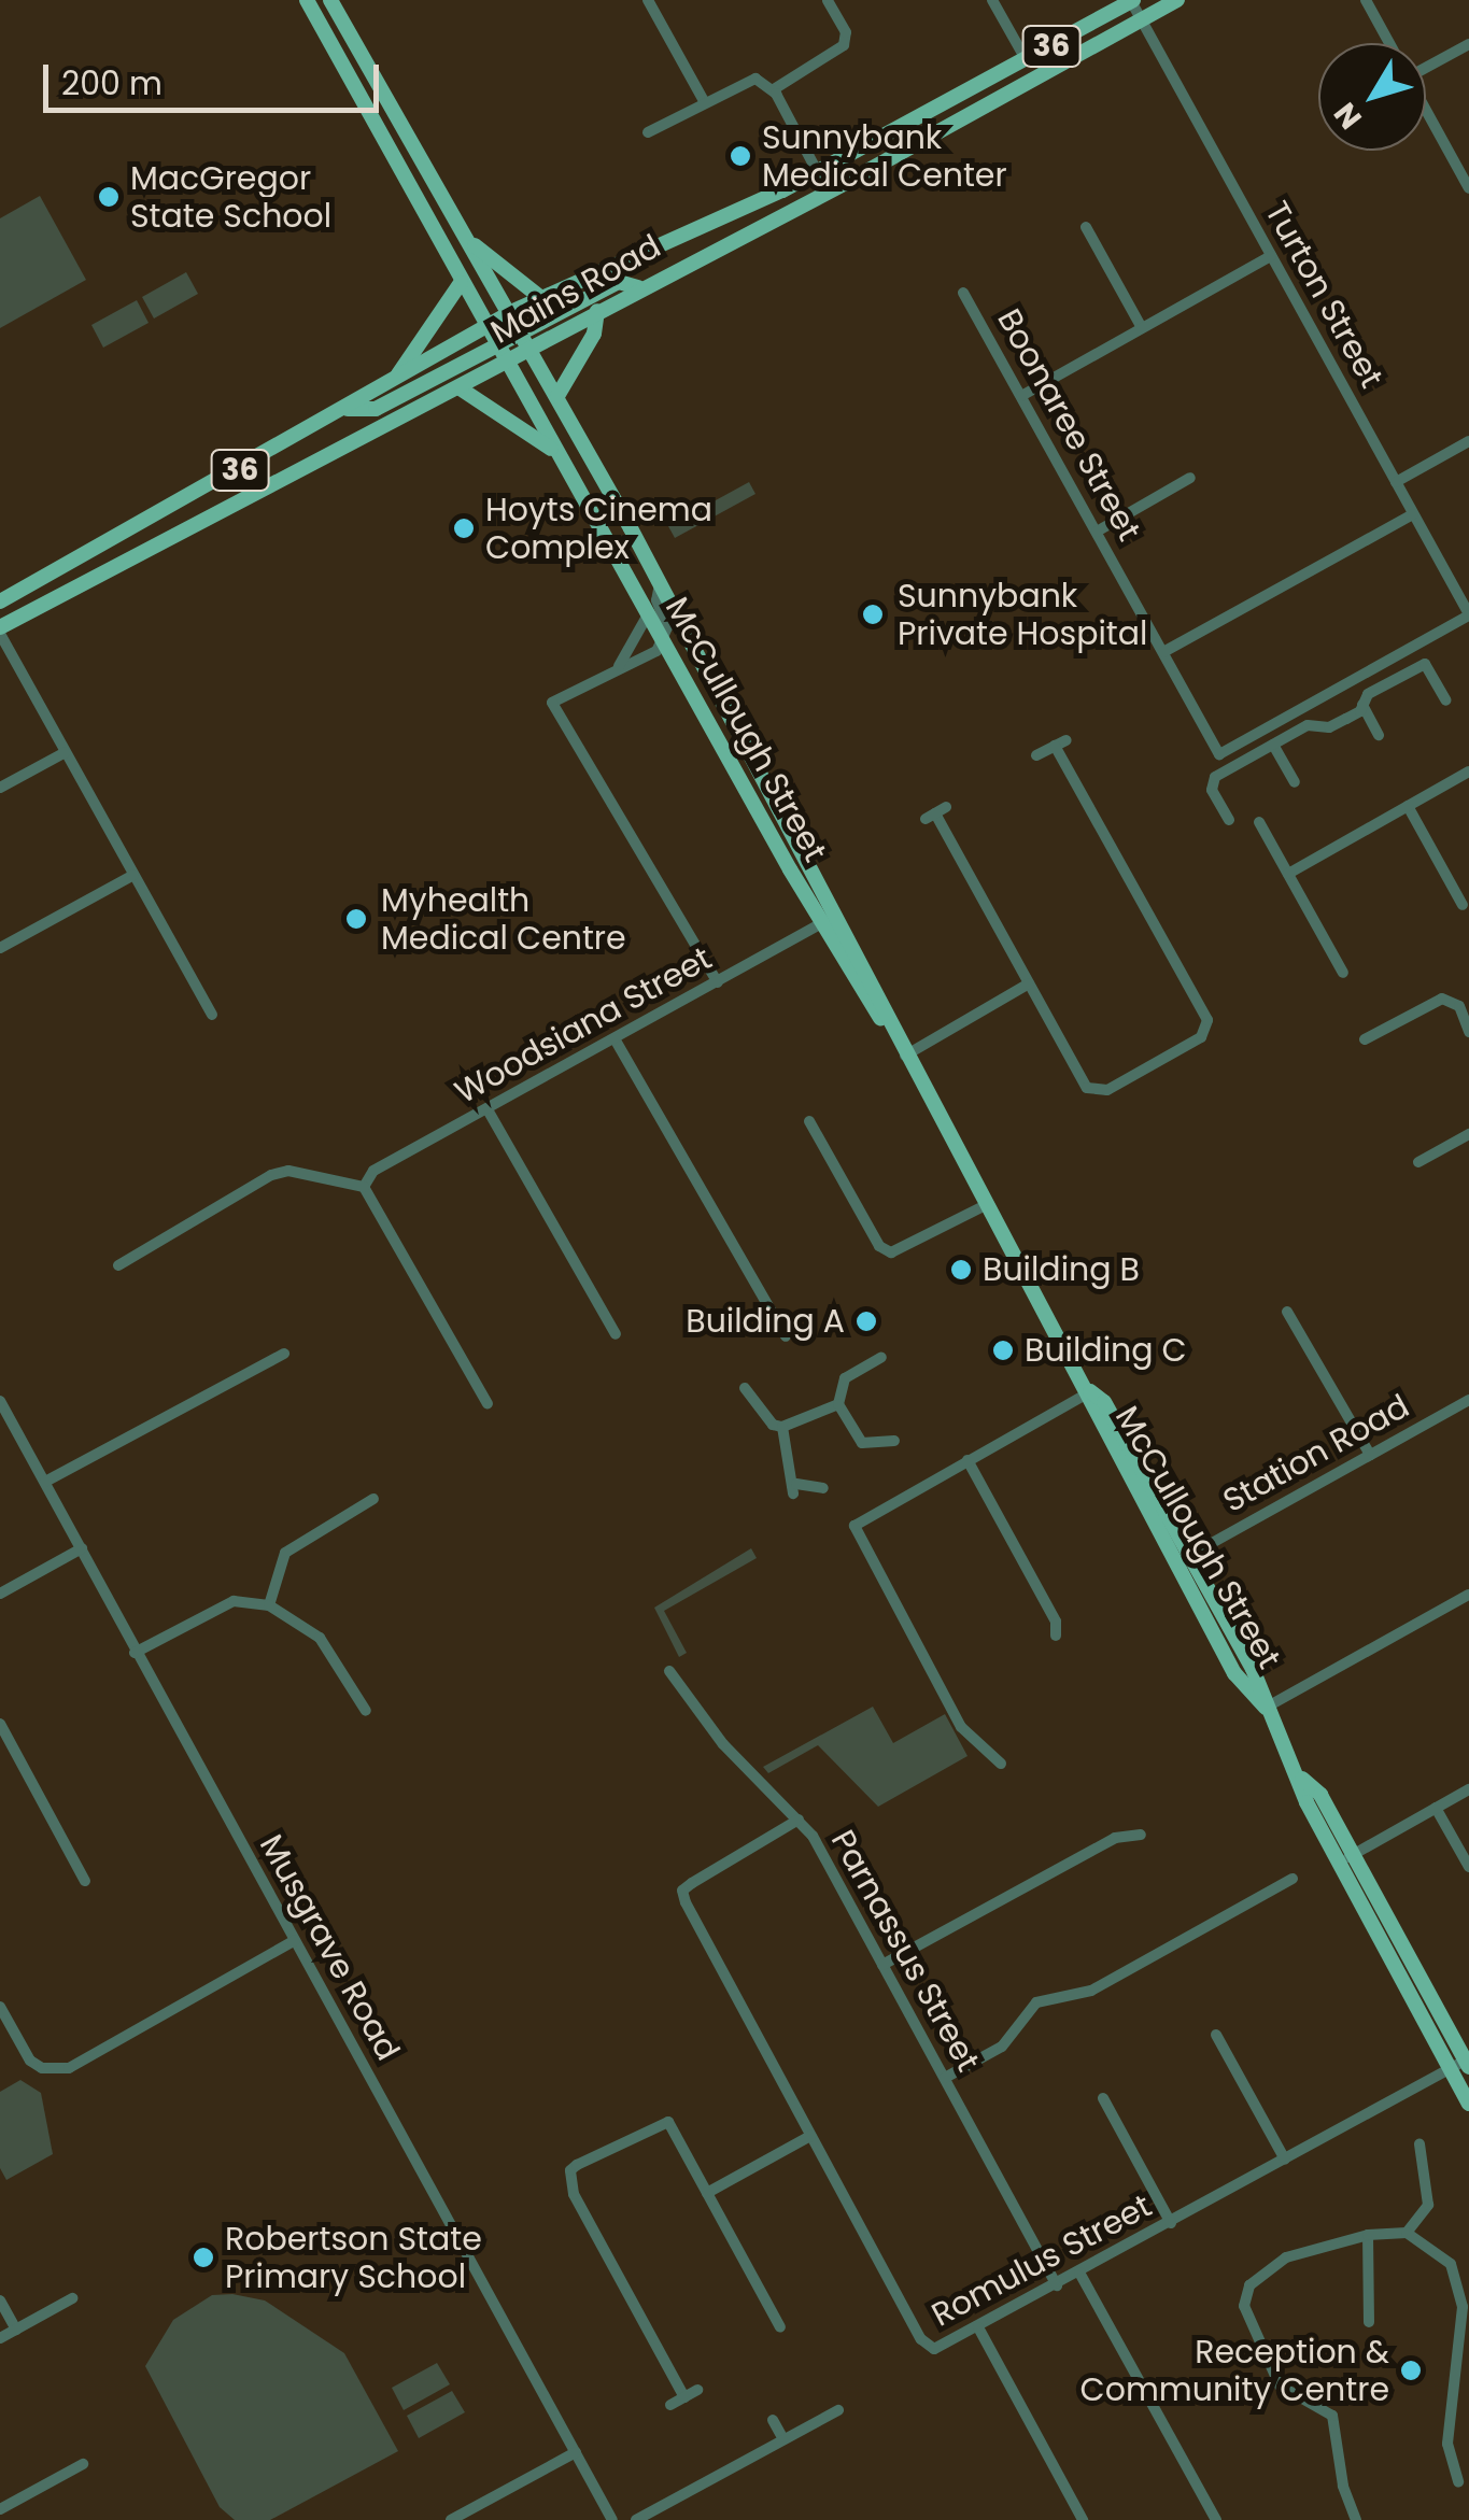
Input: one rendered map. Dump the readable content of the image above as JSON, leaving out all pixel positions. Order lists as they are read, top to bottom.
{
  "streets": {
    "main road": ["36", "Mains Road", "McCullough Street"],
    "street": [
      "Turton Street",
      "Boonaree Street",
      "Woodsiana Street",
      "Station Road",
      "Musgrave Road",
      "Parnassus Street",
      "Romulus Street"
    ]
  },
  "crossings": [
    ["Mains Road", "Turton Street"],
    ["Mains Road", "McCullough Street"],
    ["Turton Street", "Boonaree Street"],
    ["McCullough Street", "Woodsiana Street"],
    ["McCullough Street", "Station Road"],
    ["McCullough Street", "Romulus Street"],
    ["Parnassus Street", "Romulus Street"]
  ],
  "places": [
    "Sunnybank Medical Center",
    "MacGregor State School",
    "Hoyts Cinema Complex",
    "Sunnybank Private Hospital",
    "Myhealth Medical Centre",
    "Building B",
    "Building A",
    "Building C",
    "Robertson State Primary School",
    "Reception & Community Centre"
  ],
  "scale_bar": "200 m",
  "north": "bottom left"
}
